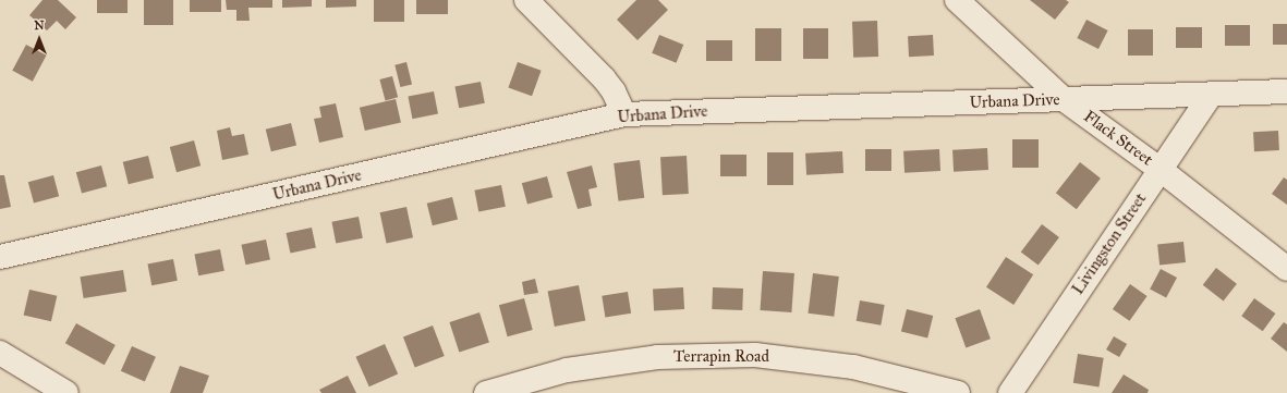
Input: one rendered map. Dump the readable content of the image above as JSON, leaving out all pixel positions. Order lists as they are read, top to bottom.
{
  "streets": {
    "street": [
      "Urbana Drive",
      "Flack Street",
      "Livingston Street",
      "Terrapin Road"
    ]
  },
  "crossings": [
    ["Urbana Drive", "Flack Street"],
    ["Urbana Drive", "Livingston Street"],
    ["Flack Street", "Livingston Street"]
  ],
  "north": "top"
}
